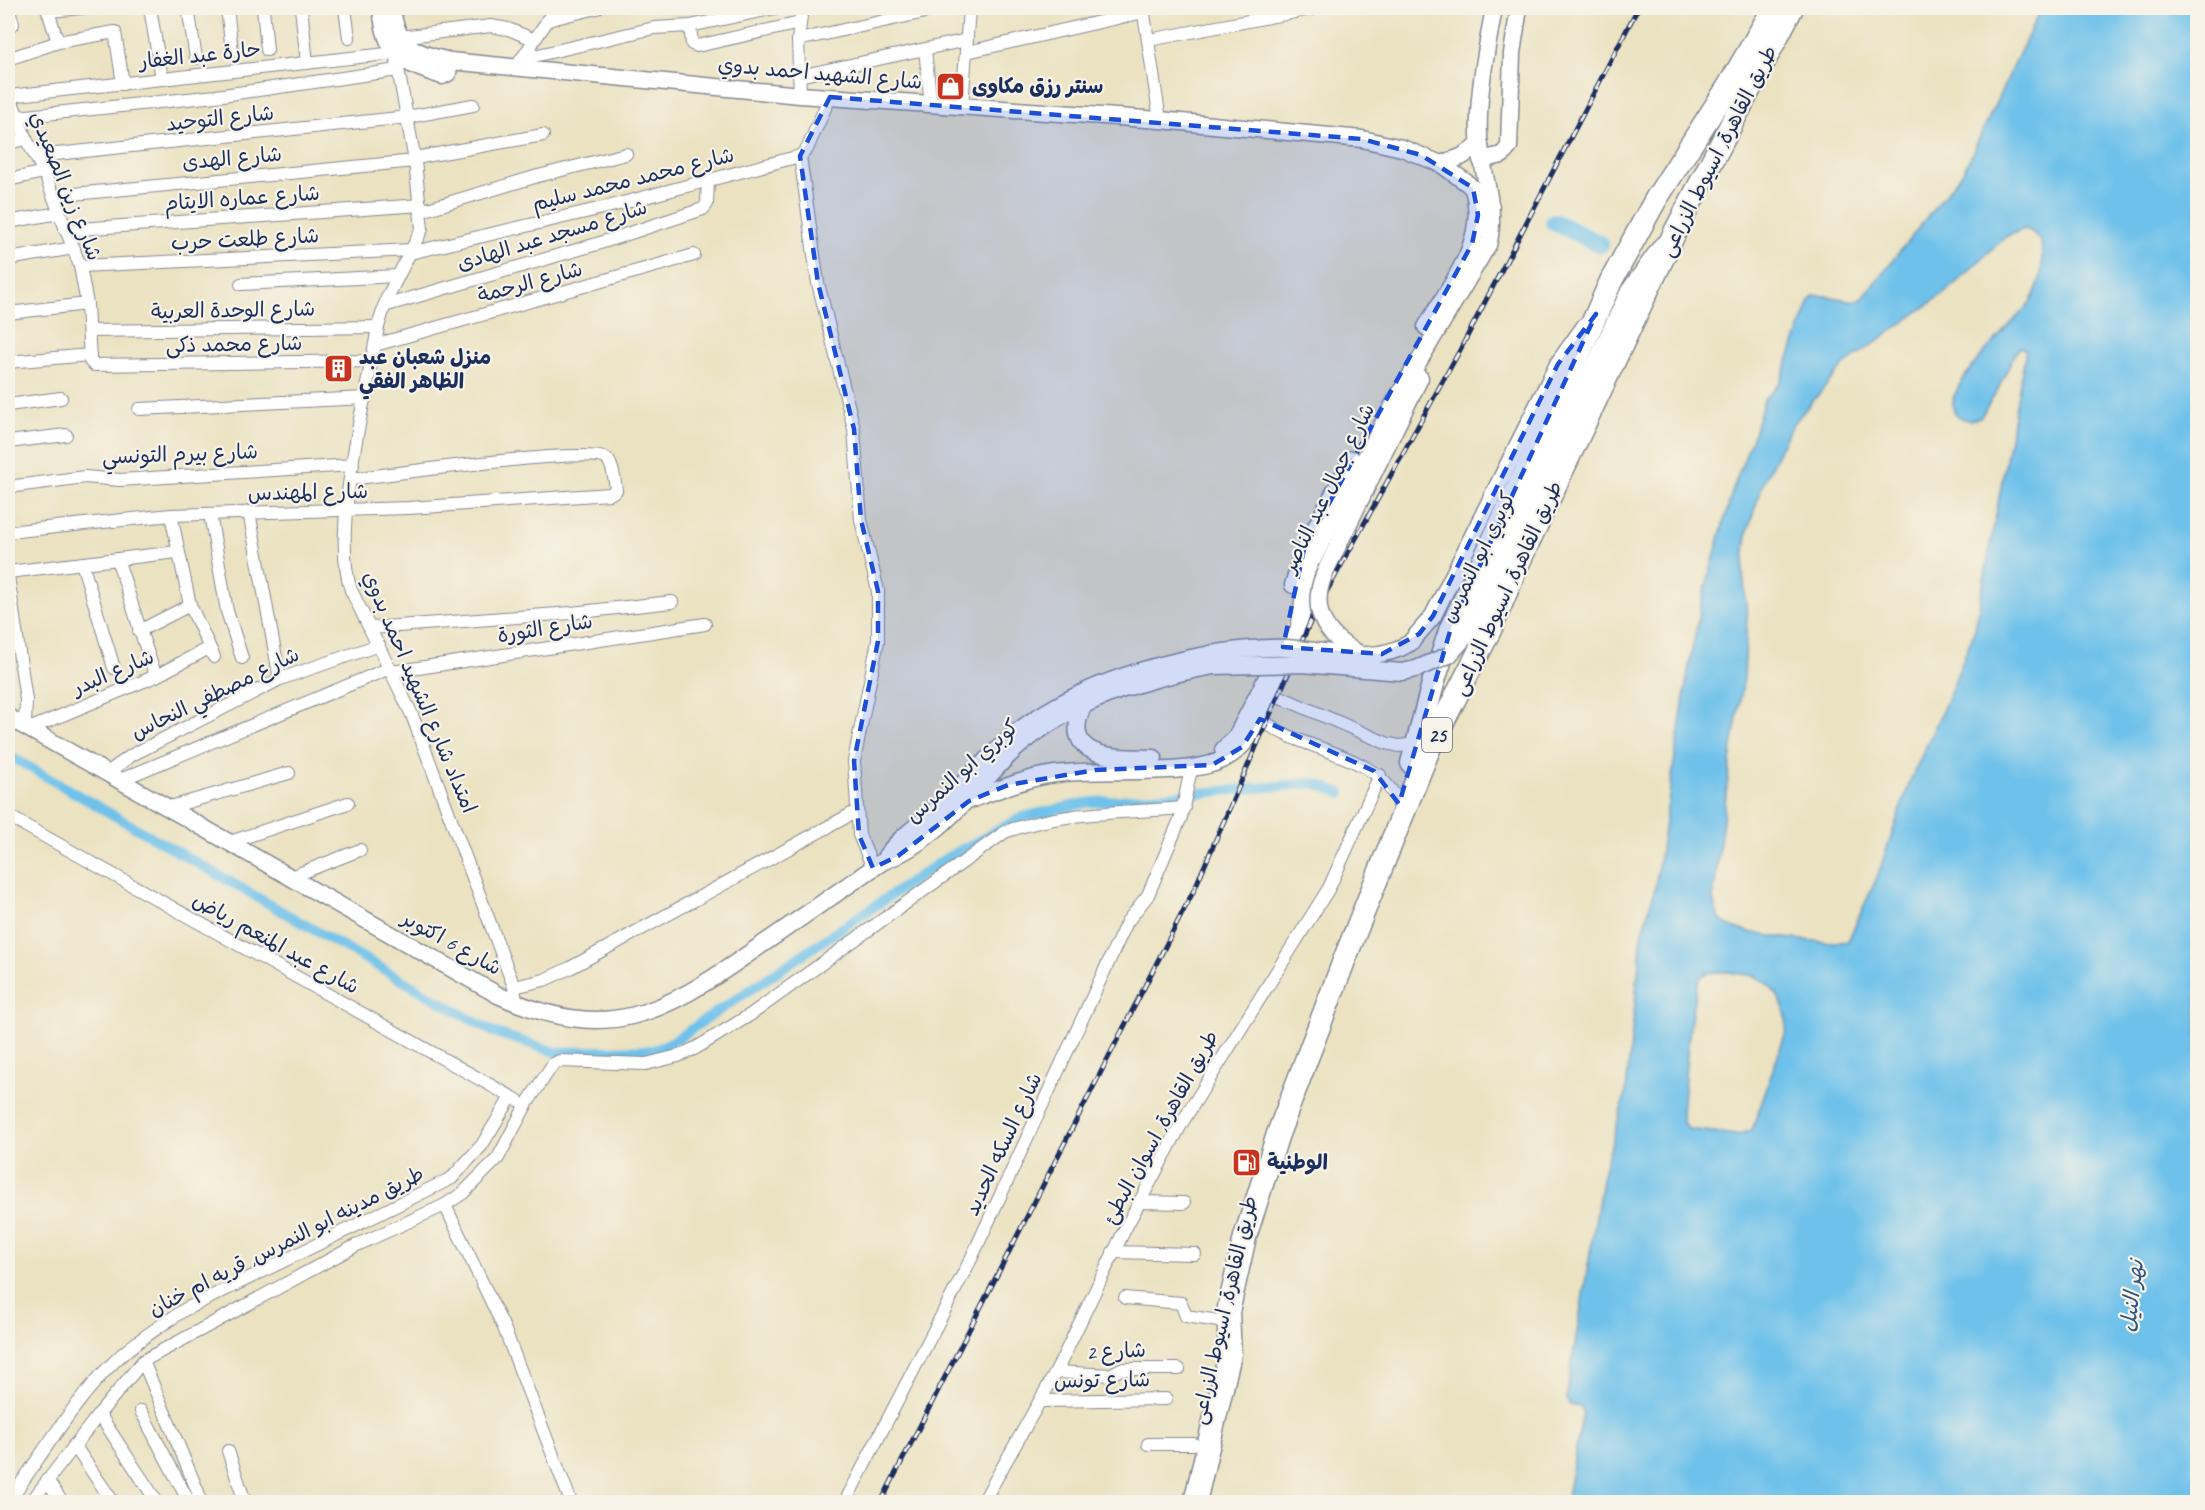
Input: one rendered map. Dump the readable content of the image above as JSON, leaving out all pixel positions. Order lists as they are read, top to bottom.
{
  "streets": {
    "highway": ["طريق القاهرة, اسيوط الزراعى", "25"],
    "main road": [
      "شارع الشهيد احمد بدوي",
      "شارع جمال عبد الناصر",
      "كوبري ابو النمرس",
      "شارع 6 اكتوبر"
    ],
    "street": [
      "حارة عبد الغفار",
      "شارع التوحيد",
      "شارع الهدى",
      "شارع محمد محمد سليم",
      "شارع زين الصعيدي",
      "شارع عماره الايتام",
      "شارع مسجد عبد الهادى",
      "شارع طلعت حرب",
      "شارع الرحمة",
      "شارع الوحدة العربية",
      "شارع محمد ذكى",
      "شارع بيرم التونسي",
      "شارع المهندس",
      "شارع الثورة",
      "شارع البدر",
      "امتداد شارع الشهيد احمد بدوي",
      "شارع مصطفي النحاس",
      "شارع عبد المنعم رياض",
      "طريق القاهرة, اسوان البطئ",
      "شارع السكه الحديد",
      "طريق مدينه ابو النمرس, قريه ام خنان",
      "شارع 2",
      "شارع تونس"
    ]
  },
  "crossings": [
    ["حارة عبد الغفار", "شارع الشهيد احمد بدوي"],
    ["حارة عبد الغفار", "شارع زين الصعيدي"],
    ["حارة عبد الغفار", "امتداد شارع الشهيد احمد بدوي"],
    ["شارع الشهيد احمد بدوي", "شارع جمال عبد الناصر"],
    ["شارع الشهيد احمد بدوي", "امتداد شارع الشهيد احمد بدوي"],
    ["شارع التوحيد", "شارع زين الصعيدي"],
    ["شارع التوحيد", "امتداد شارع الشهيد احمد بدوي"],
    ["طريق القاهرة, اسيوط الزراعى", "كوبري ابو النمرس"],
    ["شارع الهدى", "شارع زين الصعيدي"],
    ["شارع الهدى", "امتداد شارع الشهيد احمد بدوي"],
    ["شارع محمد محمد سليم", "شارع مسجد عبد الهادى"],
    ["شارع محمد محمد سليم", "شارع طلعت حرب"],
    ["شارع محمد محمد سليم", "امتداد شارع الشهيد احمد بدوي"],
    ["شارع زين الصعيدي", "شارع عماره الايتام"],
    ["شارع زين الصعيدي", "شارع طلعت حرب"],
    ["شارع زين الصعيدي", "شارع الوحدة العربية"],
    ["شارع زين الصعيدي", "شارع محمد ذكى"],
    ["شارع عماره الايتام", "امتداد شارع الشهيد احمد بدوي"],
    ["شارع مسجد عبد الهادى", "امتداد شارع الشهيد احمد بدوي"],
    ["شارع طلعت حرب", "امتداد شارع الشهيد احمد بدوي"],
    ["شارع الرحمة", "امتداد شارع الشهيد احمد بدوي"],
    ["شارع الوحدة العربية", "امتداد شارع الشهيد احمد بدوي"],
    ["شارع محمد ذكى", "امتداد شارع الشهيد احمد بدوي"],
    ["شارع بيرم التونسي", "امتداد شارع الشهيد احمد بدوي"],
    ["شارع جمال عبد الناصر", "كوبري ابو النمرس"],
    ["شارع جمال عبد الناصر", "شارع السكه الحديد"],
    ["شارع المهندس", "امتداد شارع الشهيد احمد بدوي"],
    ["كوبري ابو النمرس", "شارع 6 اكتوبر"],
    ["شارع الثورة", "امتداد شارع الشهيد احمد بدوي"],
    ["شارع الثورة", "شارع مصطفي النحاس"],
    ["شارع الثورة", "شارع 6 اكتوبر"],
    ["شارع البدر", "شارع 6 اكتوبر"],
    ["امتداد شارع الشهيد احمد بدوي", "شارع مصطفي النحاس"],
    ["امتداد شارع الشهيد احمد بدوي", "شارع 6 اكتوبر"],
    ["شارع مصطفي النحاس", "شارع 6 اكتوبر"],
    ["شارع عبد المنعم رياض", "طريق مدينه ابو النمرس, قريه ام خنان"],
    ["طريق القاهرة, اسوان البطئ", "شارع 2"],
    ["طريق القاهرة, اسوان البطئ", "شارع تونس"],
    ["شارع السكه الحديد", "طريق مدينه ابو النمرس, قريه ام خنان"]
  ],
  "water": ["نهر النيل"],
  "places": {
    "shop": ["سنتر رزق مكاوى"],
    "building": ["منزل شعبان عبد الظاهر الفقي"],
    "fuel station": ["الوطنية"]
  }
}
